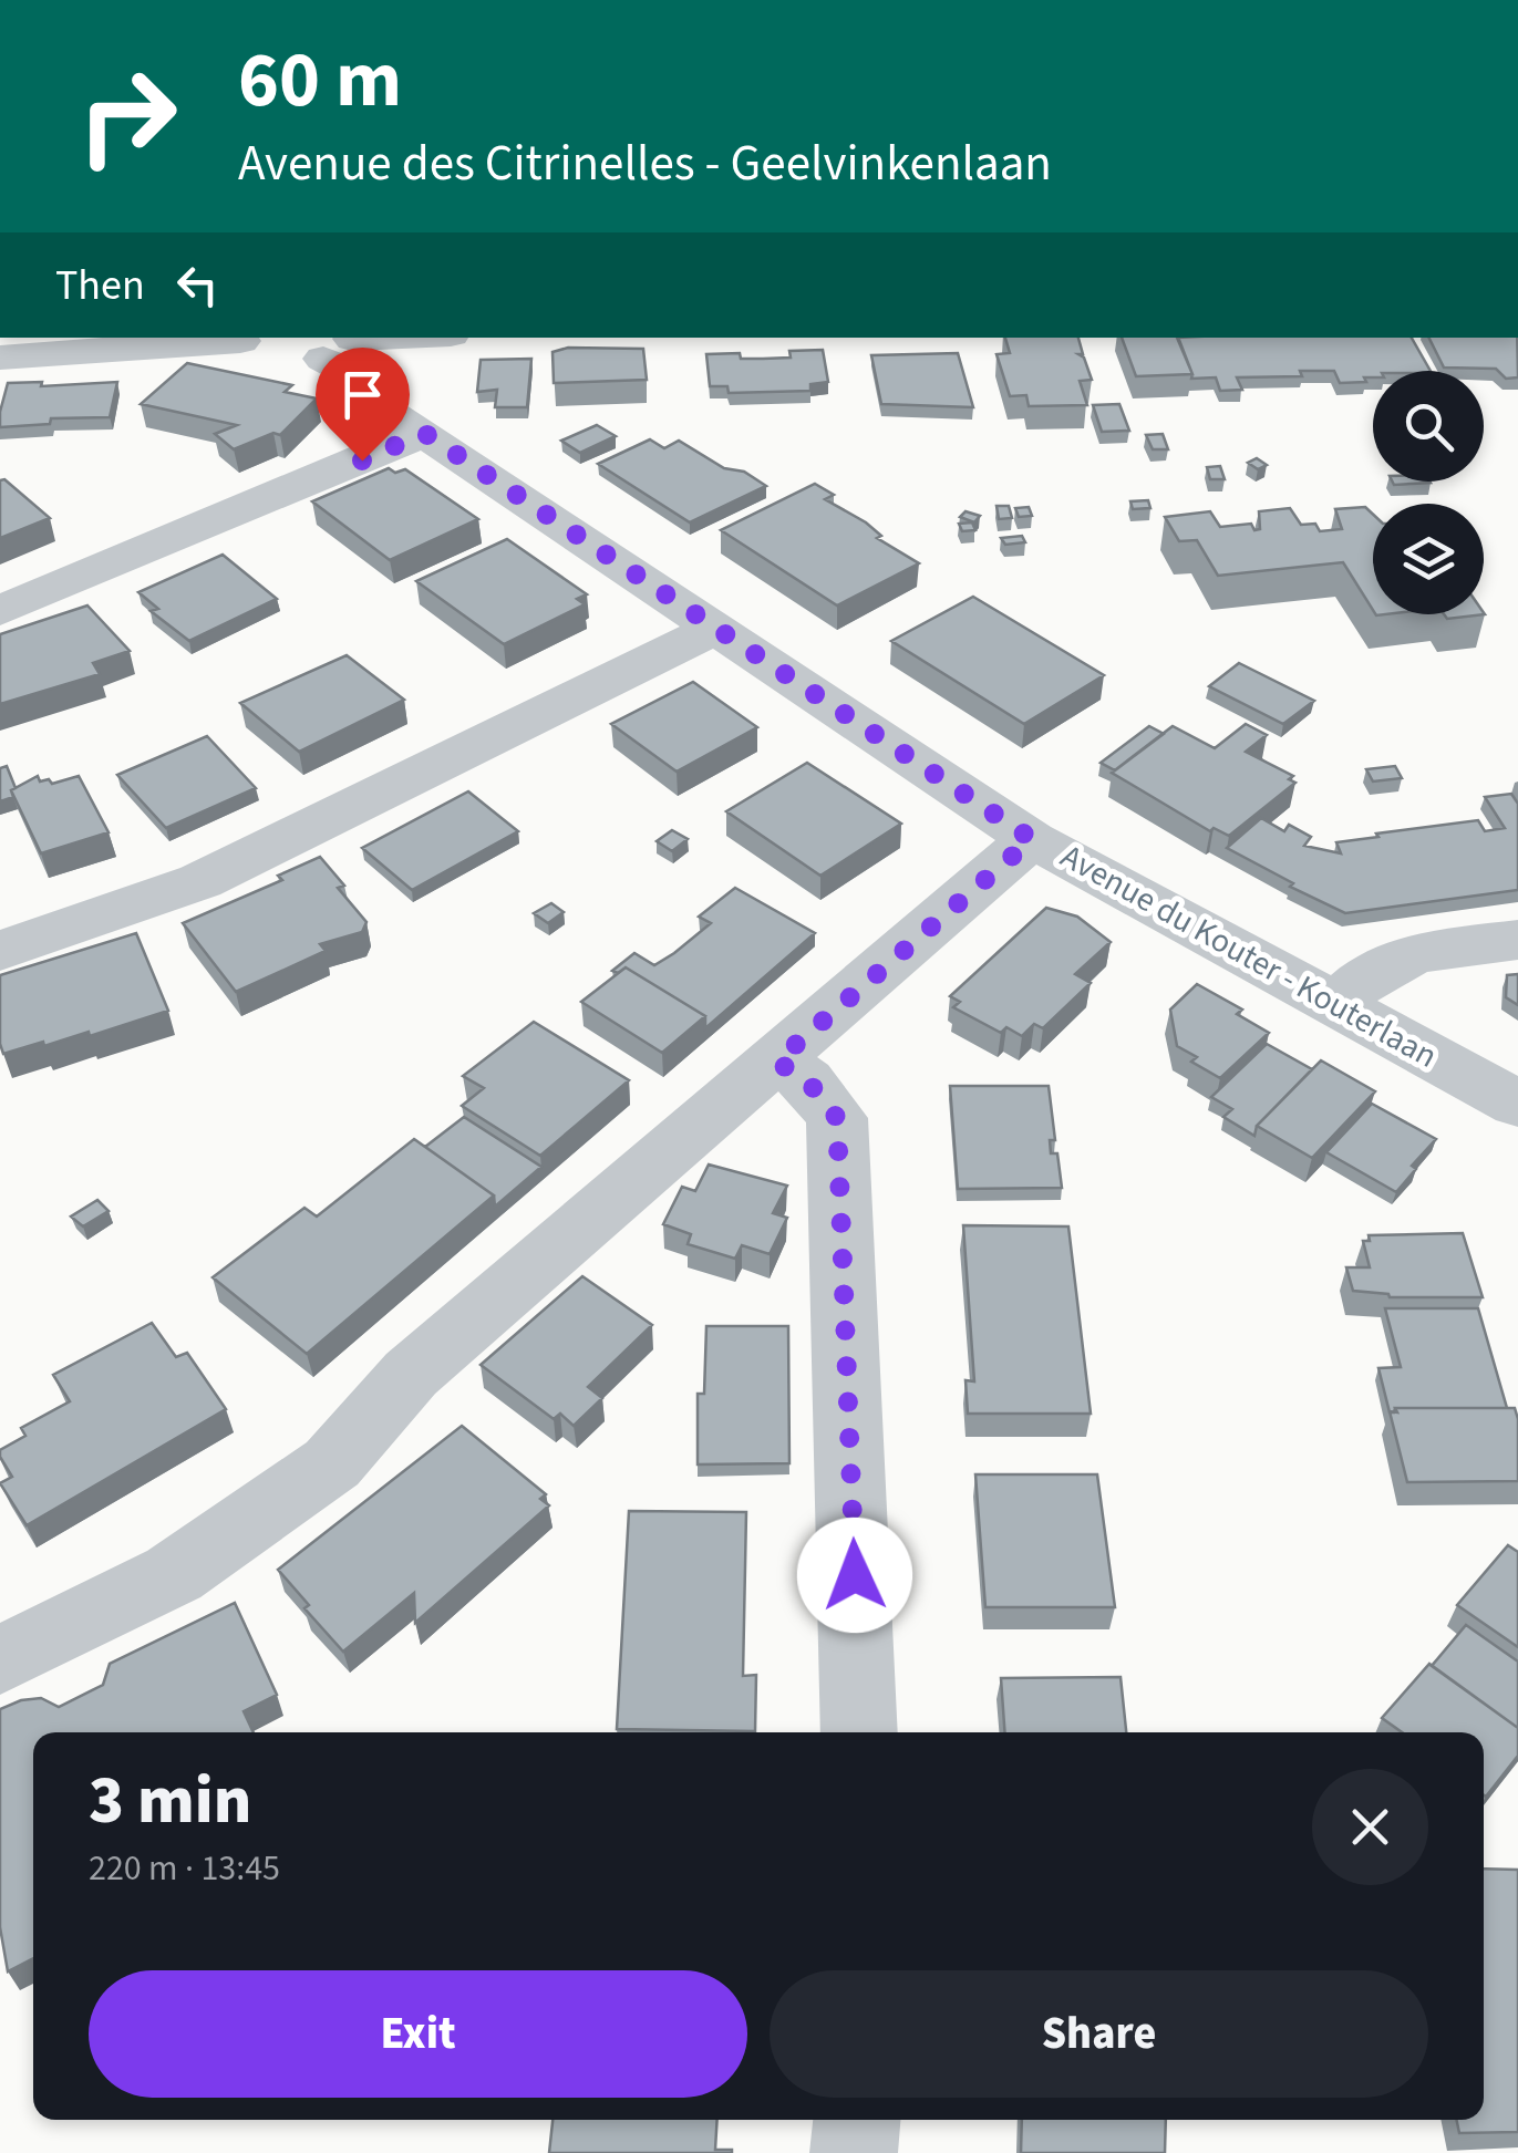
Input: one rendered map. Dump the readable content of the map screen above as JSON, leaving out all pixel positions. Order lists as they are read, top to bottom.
{
  "streets": {
    "street": ["Avenue du Kouter - Kouterlaan"]
  },
  "page": {
    "turn": ["60 m", "Avenue des Citrinelles - Geelvinkenlaan"],
    "then": "Then",
    "heading": ["3 min", "220 m · 13:45"],
    "buttons": ["Exit", "Share"]
  }
}
